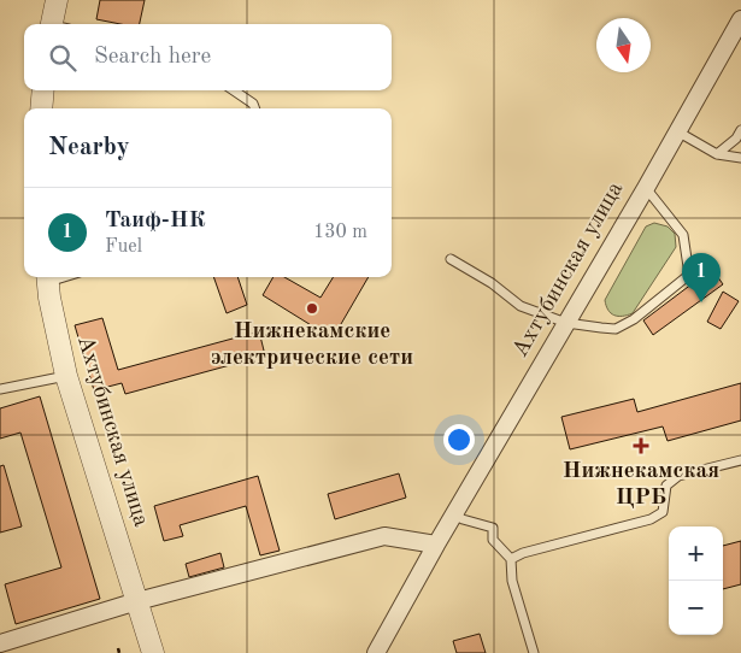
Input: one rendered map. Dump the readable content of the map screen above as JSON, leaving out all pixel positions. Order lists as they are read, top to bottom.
{
  "streets": {
    "street": ["Ахтубинская улица"]
  },
  "places": {
    "other": ["Нижнекамские электрические сети"],
    "health": ["Нижнекамская ЦРБ"]
  },
  "north": "bottom",
  "page": {
    "search": "Search here",
    "heading": "Nearby",
    "list": [
      {
        "mark": "1",
        "name": "Таиф-НК",
        "note": "Fuel",
        "value": "130 m"
      }
    ],
    "pins": "1",
    "map_buttons": ["+", "−"]
  }
}
